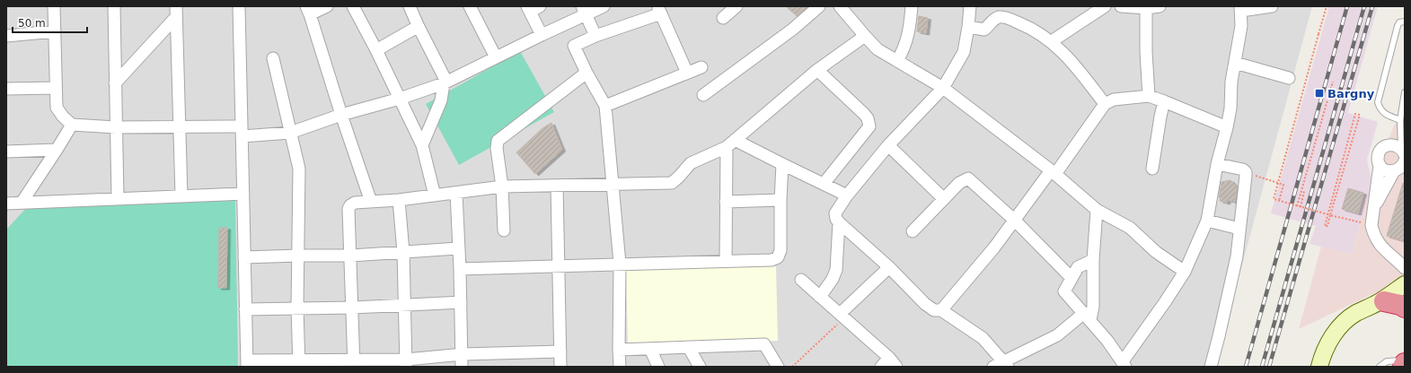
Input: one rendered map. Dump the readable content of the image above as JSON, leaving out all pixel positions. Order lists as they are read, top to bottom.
{
  "places": {
    "transit": ["Bargny"]
  },
  "scale_bar": "50 m"
}
